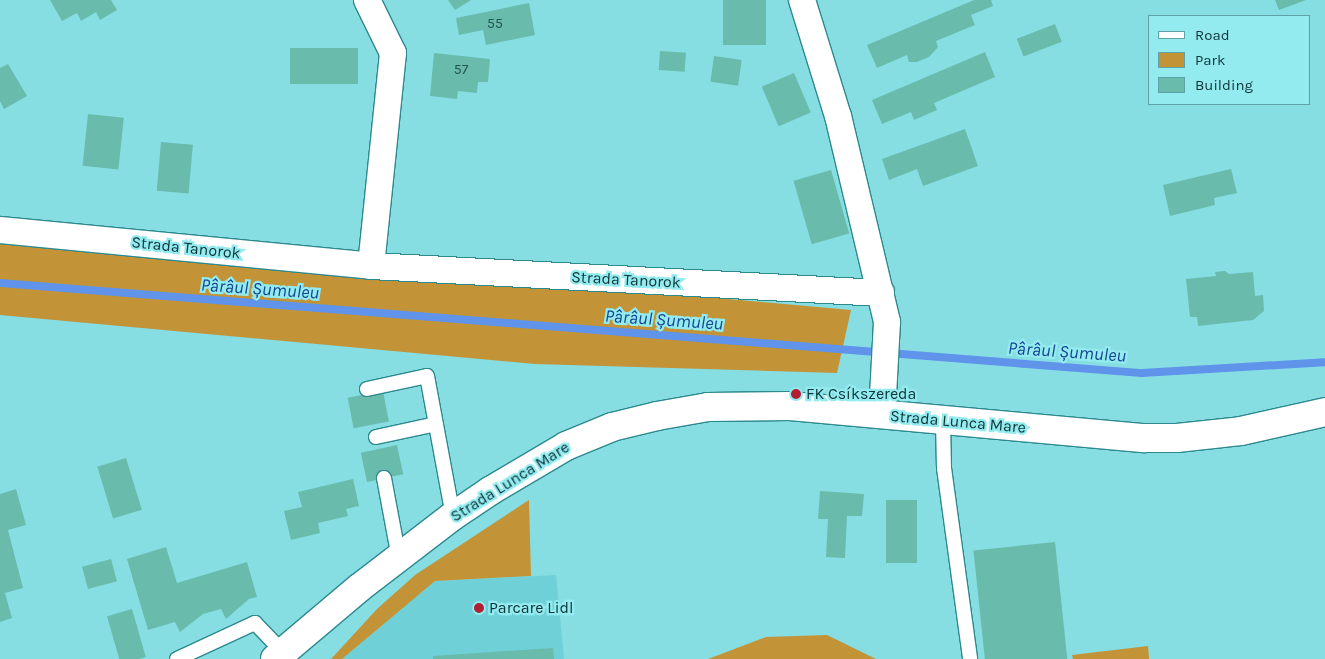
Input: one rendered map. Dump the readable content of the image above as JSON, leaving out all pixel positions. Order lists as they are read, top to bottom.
{
  "streets": {
    "main road": ["Strada Lunca Mare"],
    "street": ["Strada Tanorok"]
  },
  "water": ["Pârâul Șumuleu"],
  "places": ["FK Csíkszereda", "Parcare Lidl"],
  "house_numbers": ["55", "57"],
  "legend": ["Road", "Park", "Building"]
}
